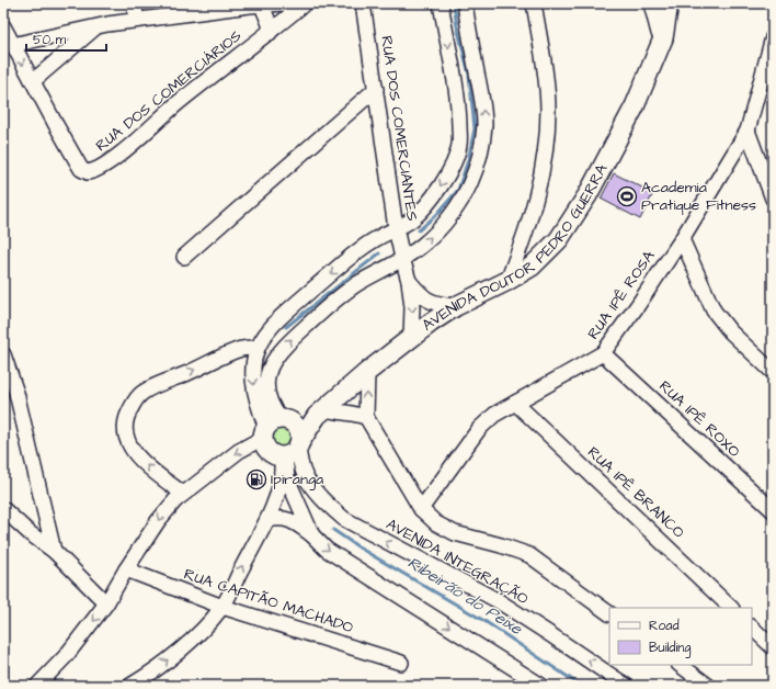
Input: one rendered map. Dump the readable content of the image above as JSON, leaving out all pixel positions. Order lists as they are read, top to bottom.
{
  "streets": {
    "main road": ["AVENIDA DOUTOR PEDRO GUERRA"],
    "street": [
      "RUA DOS COMERCIÁRIOS",
      "RUA DOS COMERCIANTES",
      "RUA IPÊ ROSA",
      "RUA IPÊ ROXO",
      "RUA IPÊ BRANCO",
      "AVENIDA INTEGRAÇÃO",
      "RUA CAPITÃO MACHADO"
    ]
  },
  "crossings": [
    ["RUA DOS COMERCIANTES", "AVENIDA DOUTOR PEDRO GUERRA"],
    ["AVENIDA DOUTOR PEDRO GUERRA", "AVENIDA INTEGRAÇÃO"],
    ["RUA IPÊ ROSA", "RUA IPÊ ROXO"],
    ["RUA IPÊ ROSA", "RUA IPÊ BRANCO"]
  ],
  "water": ["Ribeirão do Peixe"],
  "places": {
    "sports": ["Academia Pratique Fitness"],
    "fuel station": ["Ipiranga"]
  },
  "legend": ["Road", "Building"],
  "scale_bar": "50 m"
}
